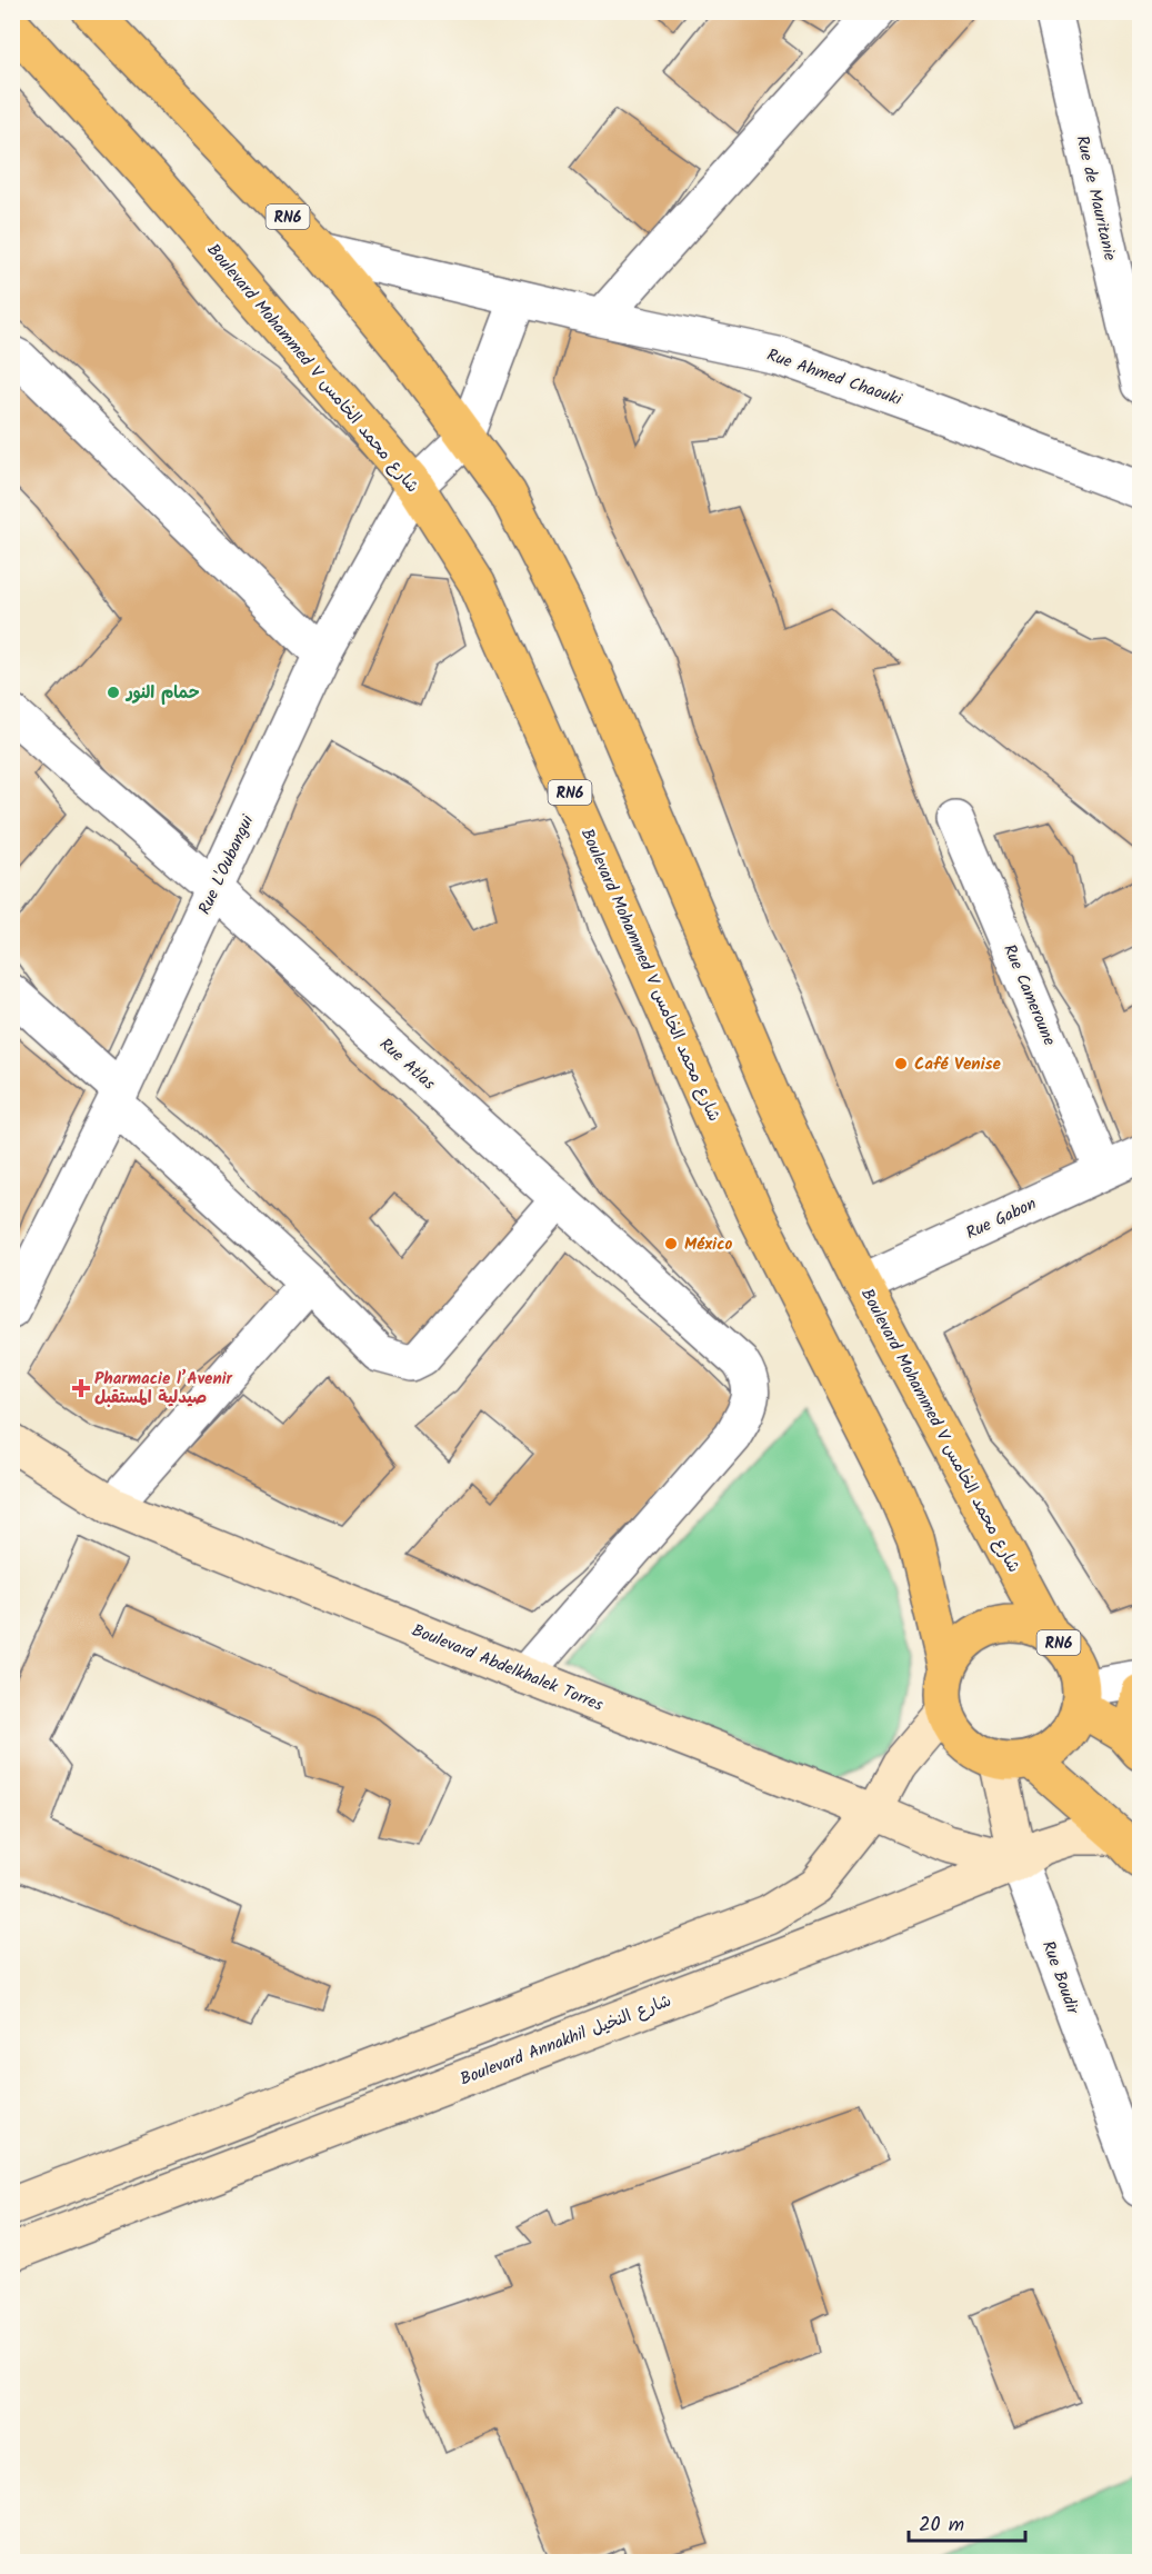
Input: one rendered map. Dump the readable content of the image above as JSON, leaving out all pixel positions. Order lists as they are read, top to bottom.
{
  "streets": {
    "main road": [
      "RN6",
      "Boulevard Mohammed V شارع محمد الخامس",
      "Boulevard Abdelkhalek Torres",
      "Rue Boudir",
      "Boulevard Annakhil شارع النخيل"
    ],
    "street": [
      "Rue de Mauritanie",
      "Rue Ahmed Chaouki",
      "Rue L'Oubangui",
      "Rue Cameroune",
      "Rue Atlas",
      "Rue Gabon"
    ]
  },
  "crossings": [
    ["RN6", "Boulevard Mohammed V شارع محمد الخامس"],
    ["RN6", "Rue Boudir"],
    ["Boulevard Mohammed V شارع محمد الخامس", "Rue Ahmed Chaouki"],
    ["Boulevard Mohammed V شارع محمد الخامس", "Rue L'Oubangui"],
    ["Boulevard Mohammed V شارع محمد الخامس", "Rue Gabon"],
    ["Boulevard Mohammed V شارع محمد الخامس", "Rue Boudir"],
    ["Rue L'Oubangui", "Rue Atlas"],
    ["Rue Cameroune", "Rue Gabon"],
    ["Rue Atlas", "Boulevard Abdelkhalek Torres"],
    ["Boulevard Abdelkhalek Torres", "Rue Boudir"],
    ["Boulevard Abdelkhalek Torres", "Boulevard Annakhil شارع النخيل"],
    ["Rue Boudir", "Boulevard Annakhil شارع النخيل"]
  ],
  "places": {
    "other": ["حمام النور", "Café Venise", "México"],
    "health": ["Pharmacie l’Avenir صيدلية المستقبل"]
  },
  "scale_bar": "20 m"
}
